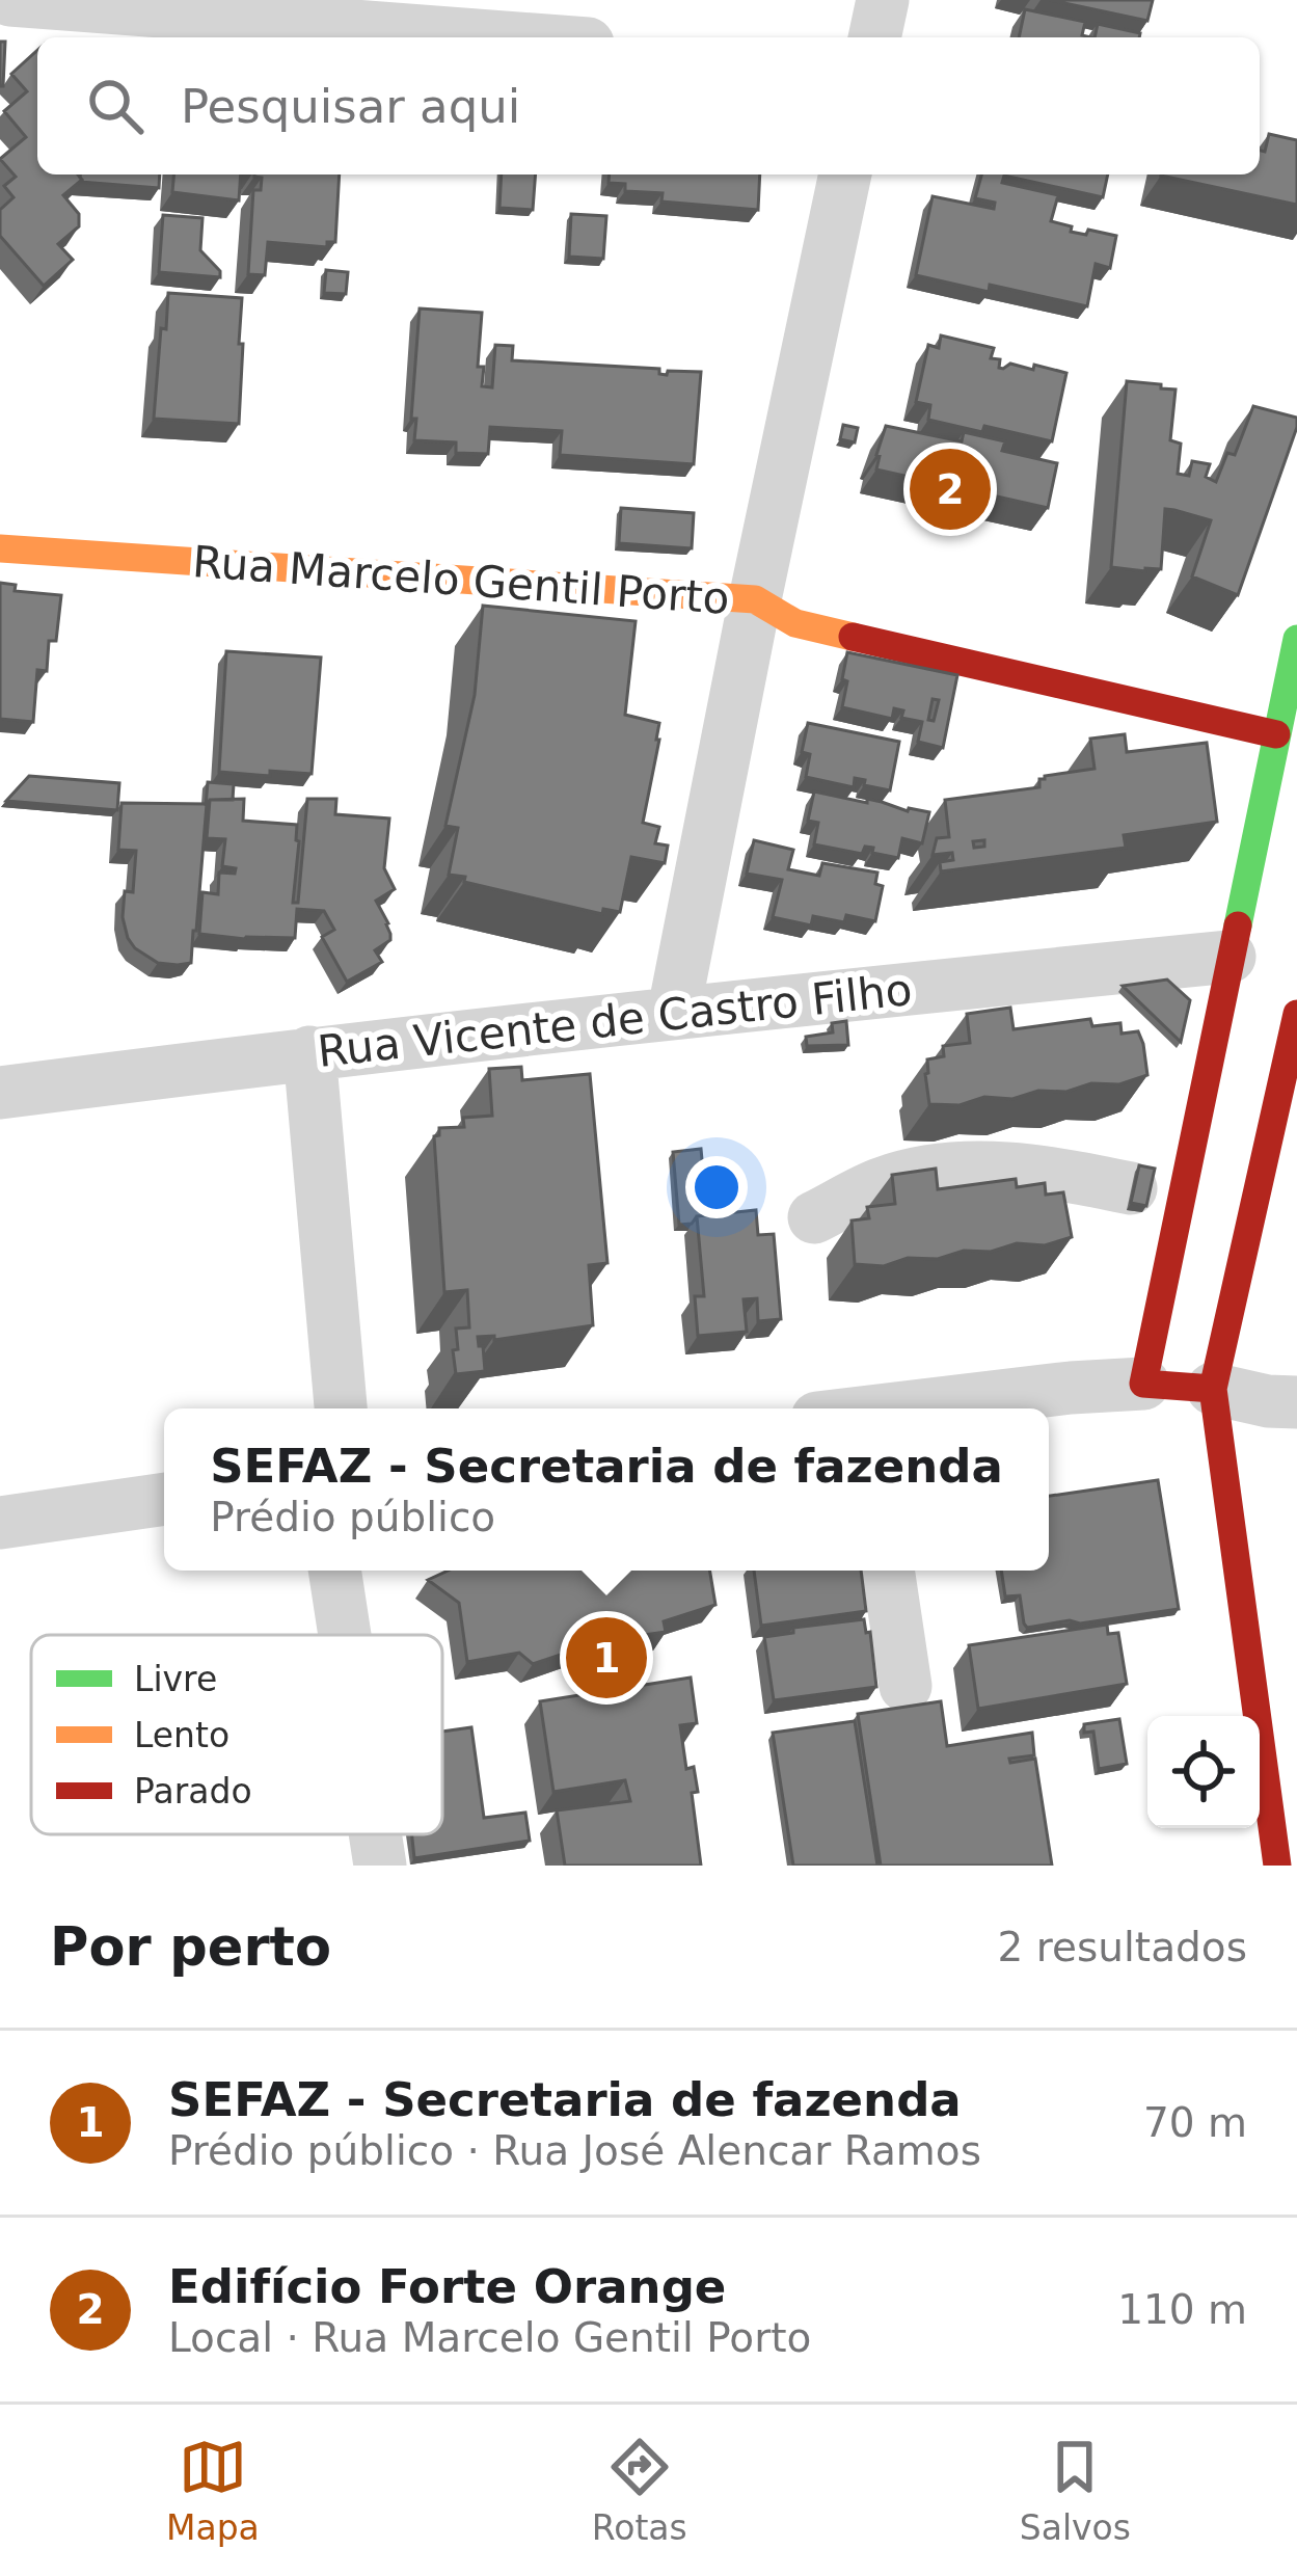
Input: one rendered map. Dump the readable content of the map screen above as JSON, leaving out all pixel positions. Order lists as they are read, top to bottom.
{
  "streets": {
    "main road": ["Rua Marcelo Gentil Porto"],
    "street": ["Rua Vicente de Castro Filho"]
  },
  "legend": ["Livre", "Lento", "Parado"],
  "page": {
    "search": "Pesquisar aqui",
    "pins": ["2", "1"],
    "popup": ["SEFAZ - Secretaria de fazenda", "Prédio público"],
    "heading": ["Por perto", "2 resultados"],
    "list": [
      {
        "mark": "1",
        "name": "SEFAZ - Secretaria de fazenda",
        "note": "Prédio público · Rua José Alencar Ramos",
        "value": "70 m"
      },
      {
        "mark": "2",
        "name": "Edifício Forte Orange",
        "note": "Local · Rua Marcelo Gentil Porto",
        "value": "110 m"
      }
    ],
    "nav": ["Mapa", "Rotas", "Salvos"]
  }
}
